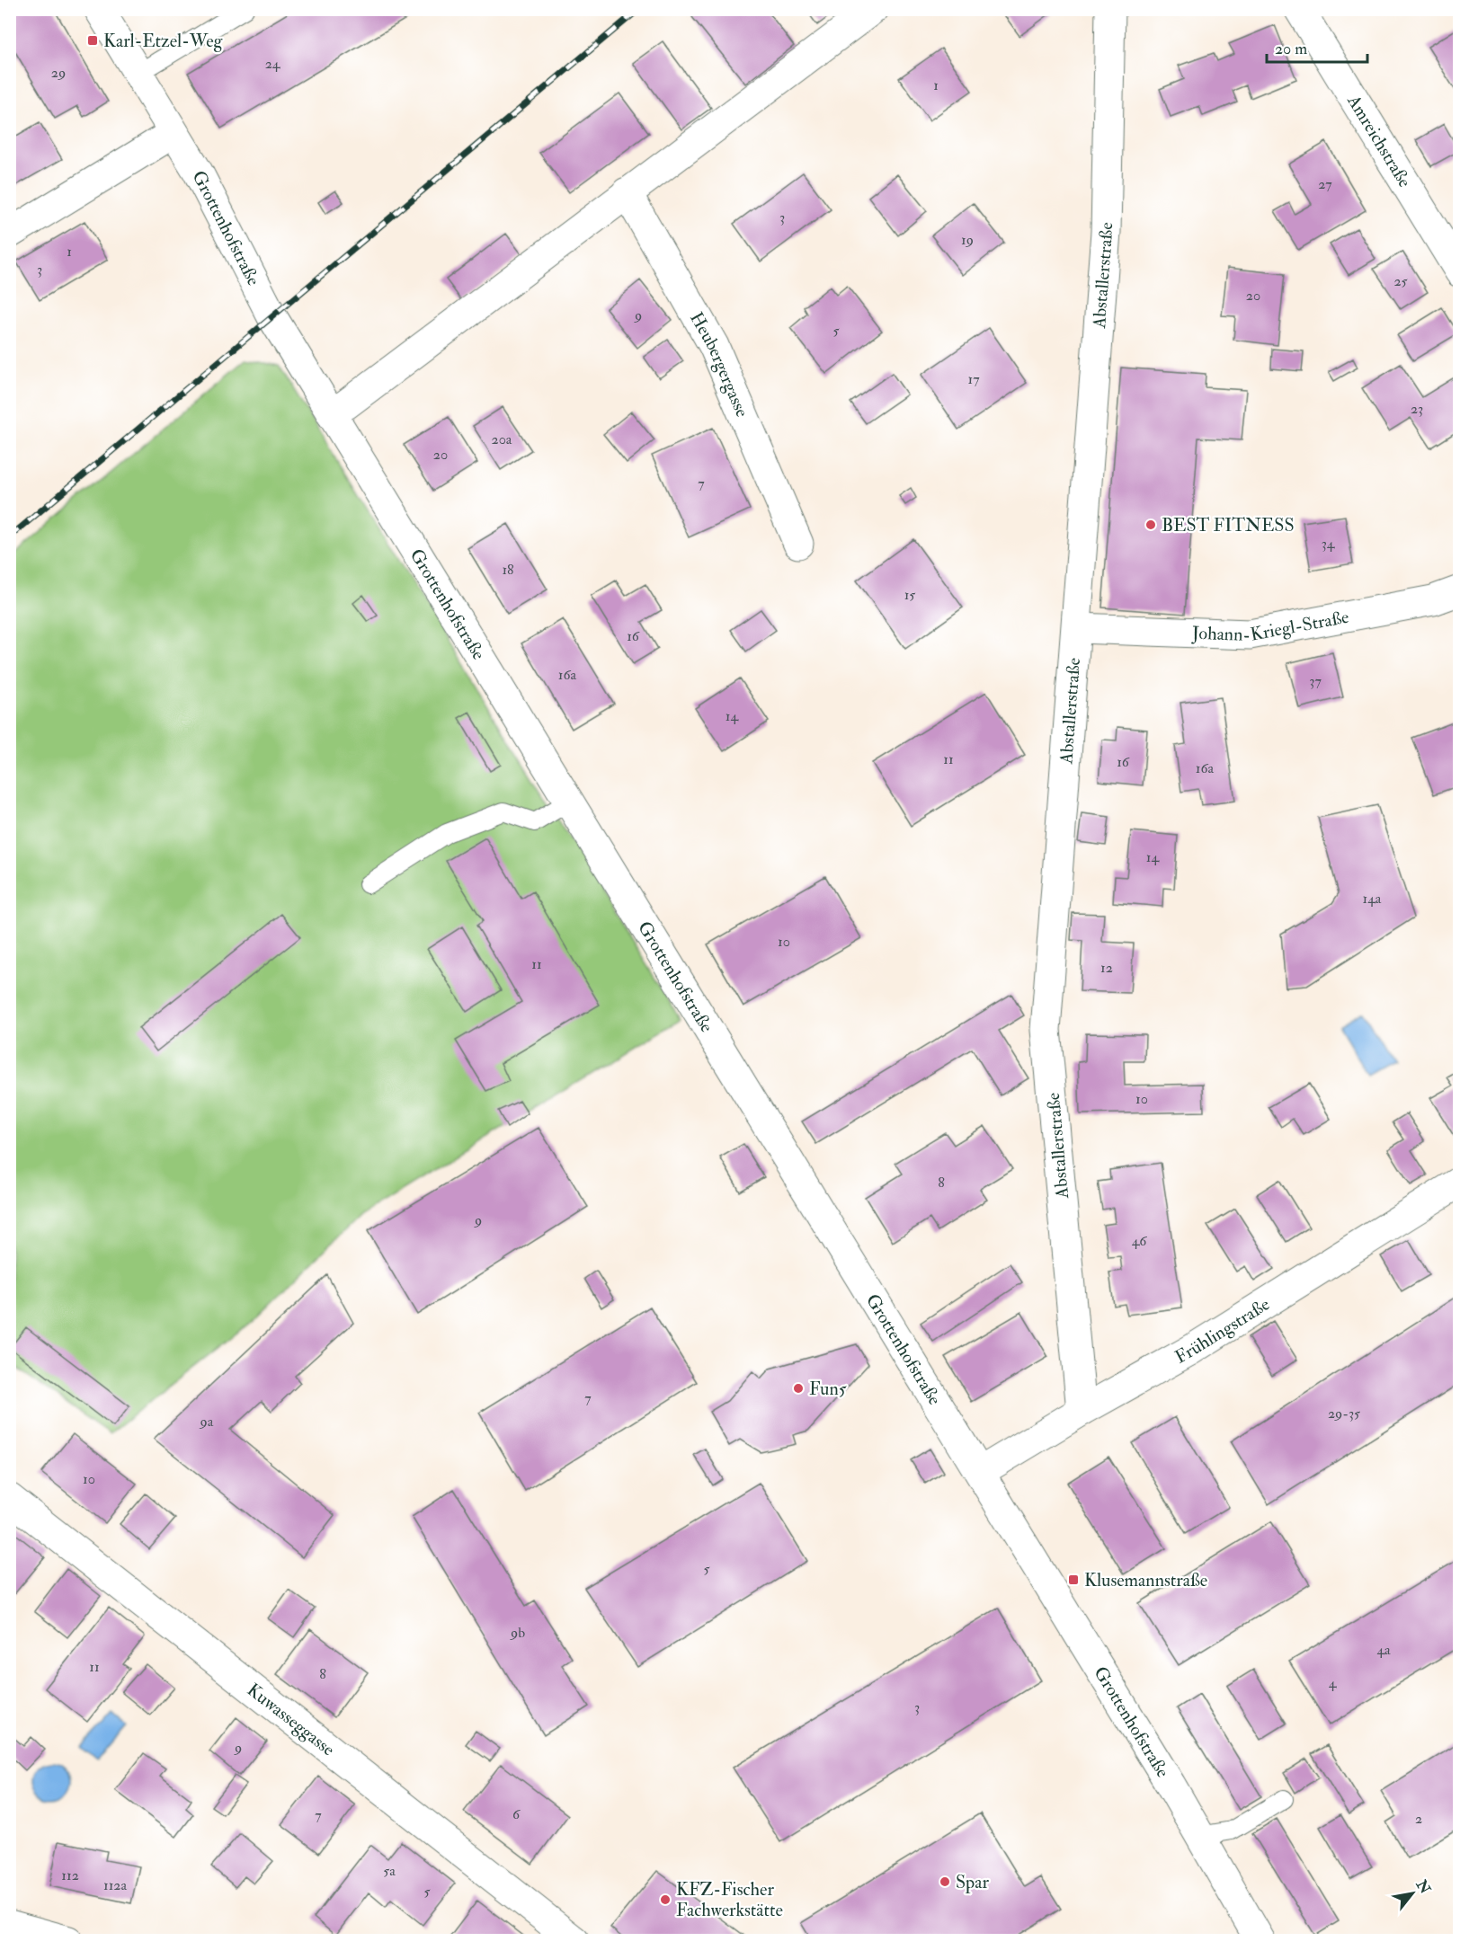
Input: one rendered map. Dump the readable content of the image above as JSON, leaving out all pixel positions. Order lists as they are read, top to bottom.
{
  "streets": {
    "street": [
      "Amreichstraße",
      "Grottenhofstraße",
      "Abstallerstraße",
      "Heubergergasse",
      "Johann-Kriegl-Straße",
      "Frühlingstraße",
      "Kuwasseggasse"
    ]
  },
  "crossings": [
    ["Grottenhofstraße", "Frühlingstraße"],
    ["Abstallerstraße", "Johann-Kriegl-Straße"],
    ["Abstallerstraße", "Frühlingstraße"]
  ],
  "places": {
    "transit": ["Karl-Etzel-Weg", "Klusemannstraße"],
    "other": [
      "BEST FITNESS",
      "Fun5",
      "Spar",
      "KFZ-Fischer Fachwerkstätte"
    ]
  },
  "house_numbers": [
    "24",
    "29",
    "1",
    "27",
    "3",
    "19",
    "1",
    "3",
    "25",
    "20",
    "9",
    "5",
    "17",
    "23",
    "20a",
    "20",
    "7",
    "34",
    "18",
    "15",
    "16",
    "16a",
    "37",
    "14",
    "11",
    "16",
    "16a",
    "14",
    "14a",
    "10",
    "11",
    "12",
    "10",
    "8",
    "9",
    "46",
    "7",
    "29-35",
    "9a",
    "10",
    "5",
    "9b",
    "4a",
    "11",
    "8",
    "4",
    "3",
    "9",
    "6",
    "7",
    "2",
    "5a",
    "112",
    "112a",
    "5"
  ],
  "scale_bar": "20 m",
  "north": "top right"
}
